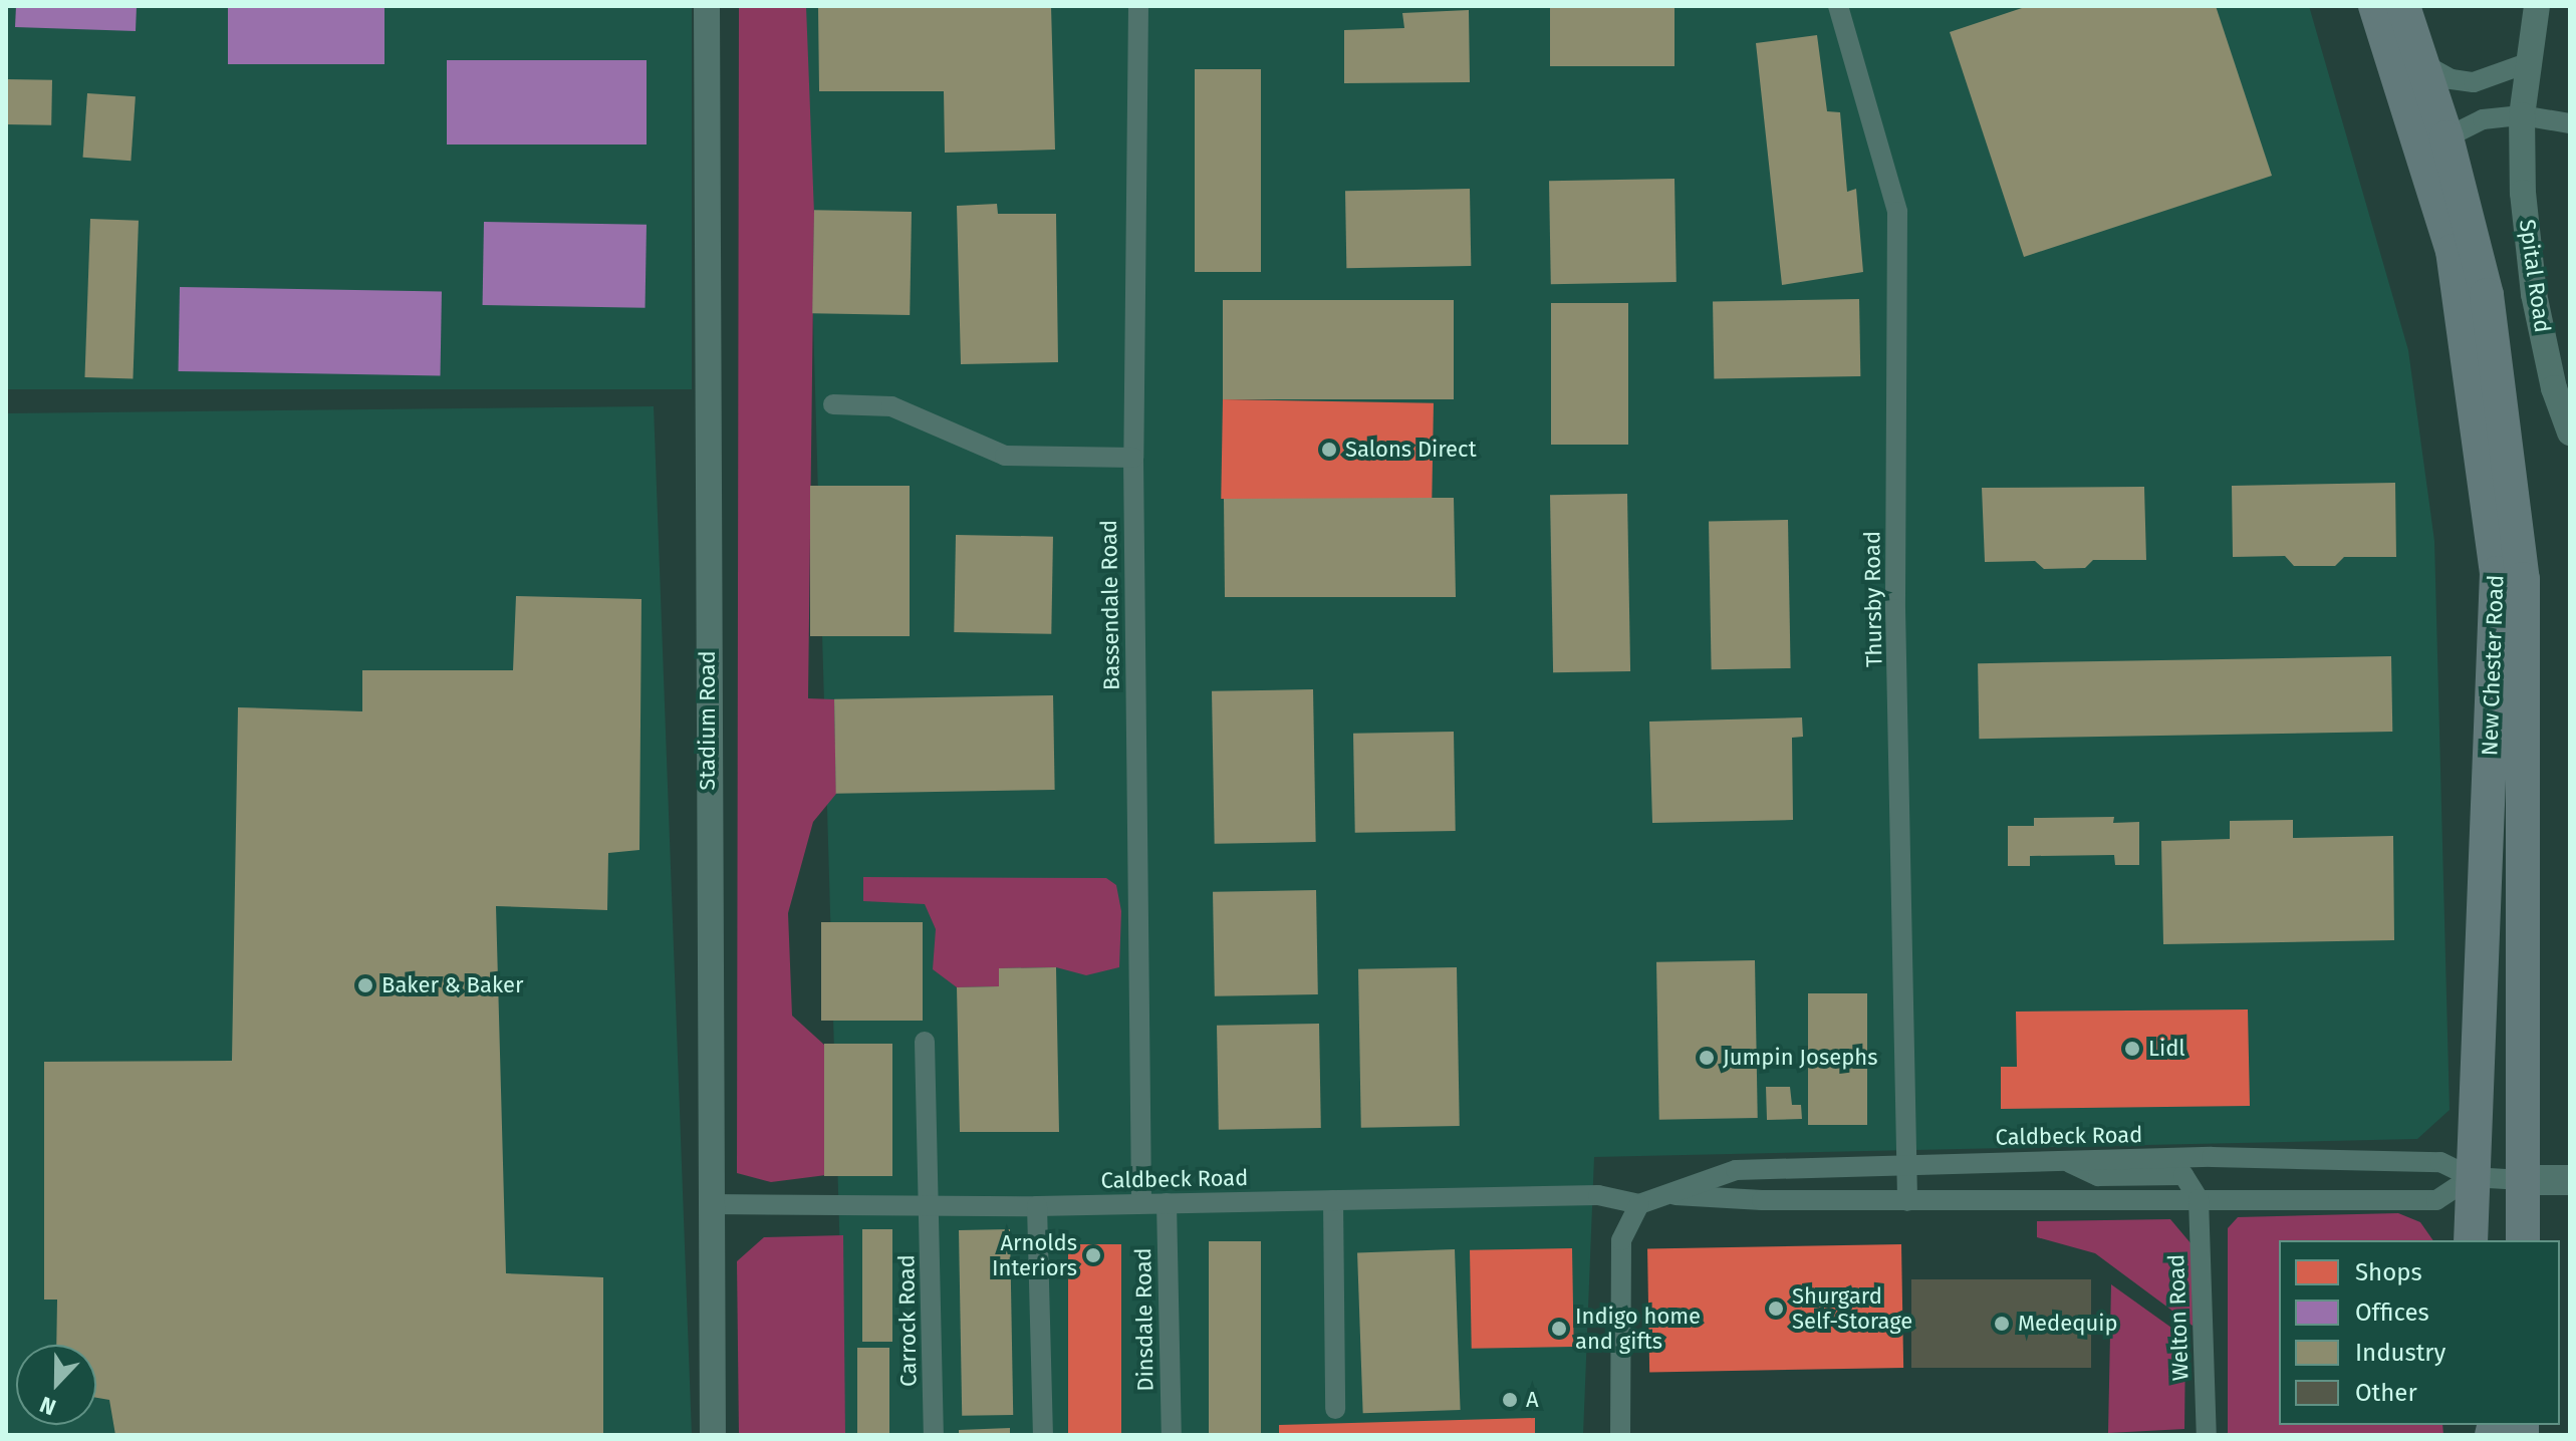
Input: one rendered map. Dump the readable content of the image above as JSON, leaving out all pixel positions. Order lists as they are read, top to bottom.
{
  "streets": {
    "highway": ["New Chester Road"],
    "street": [
      "Spital Road",
      "Thursby Road",
      "Bassendale Road",
      "Stadium Road",
      "Caldbeck Road",
      "Welton Road",
      "Dinsdale Road",
      "Carrock Road"
    ]
  },
  "crossings": [
    ["Thursby Road", "Caldbeck Road"],
    ["Bassendale Road", "Caldbeck Road"],
    ["New Chester Road", "Caldbeck Road"],
    ["Stadium Road", "Caldbeck Road"],
    ["Caldbeck Road", "Welton Road"],
    ["Caldbeck Road", "Dinsdale Road"],
    ["Caldbeck Road", "Carrock Road"]
  ],
  "places": [
    "Salons Direct",
    "Baker & Baker",
    "Lidl",
    "Jumpin Josephs",
    "Arnolds Interiors",
    "Shurgard Self-Storage",
    "Medequip",
    "Indigo home and gifts",
    "A"
  ],
  "legend": [
    "Shops",
    "Offices",
    "Industry",
    "Other"
  ],
  "north": "bottom"
}
